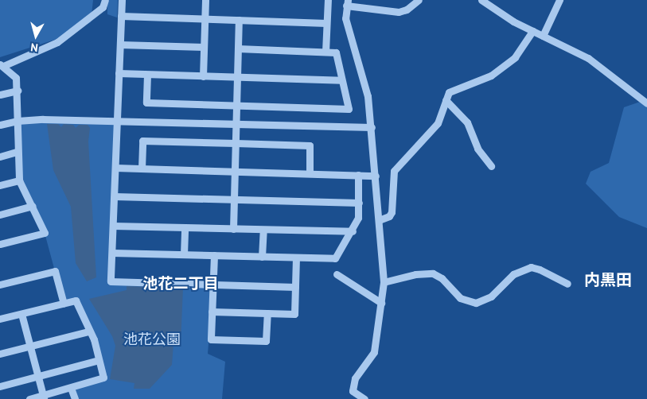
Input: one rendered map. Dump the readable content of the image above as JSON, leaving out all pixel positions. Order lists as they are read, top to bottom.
{
  "districts": ["内黒田", "池花二丁目"],
  "parks": ["池花公園"],
  "north": "bottom"
}
